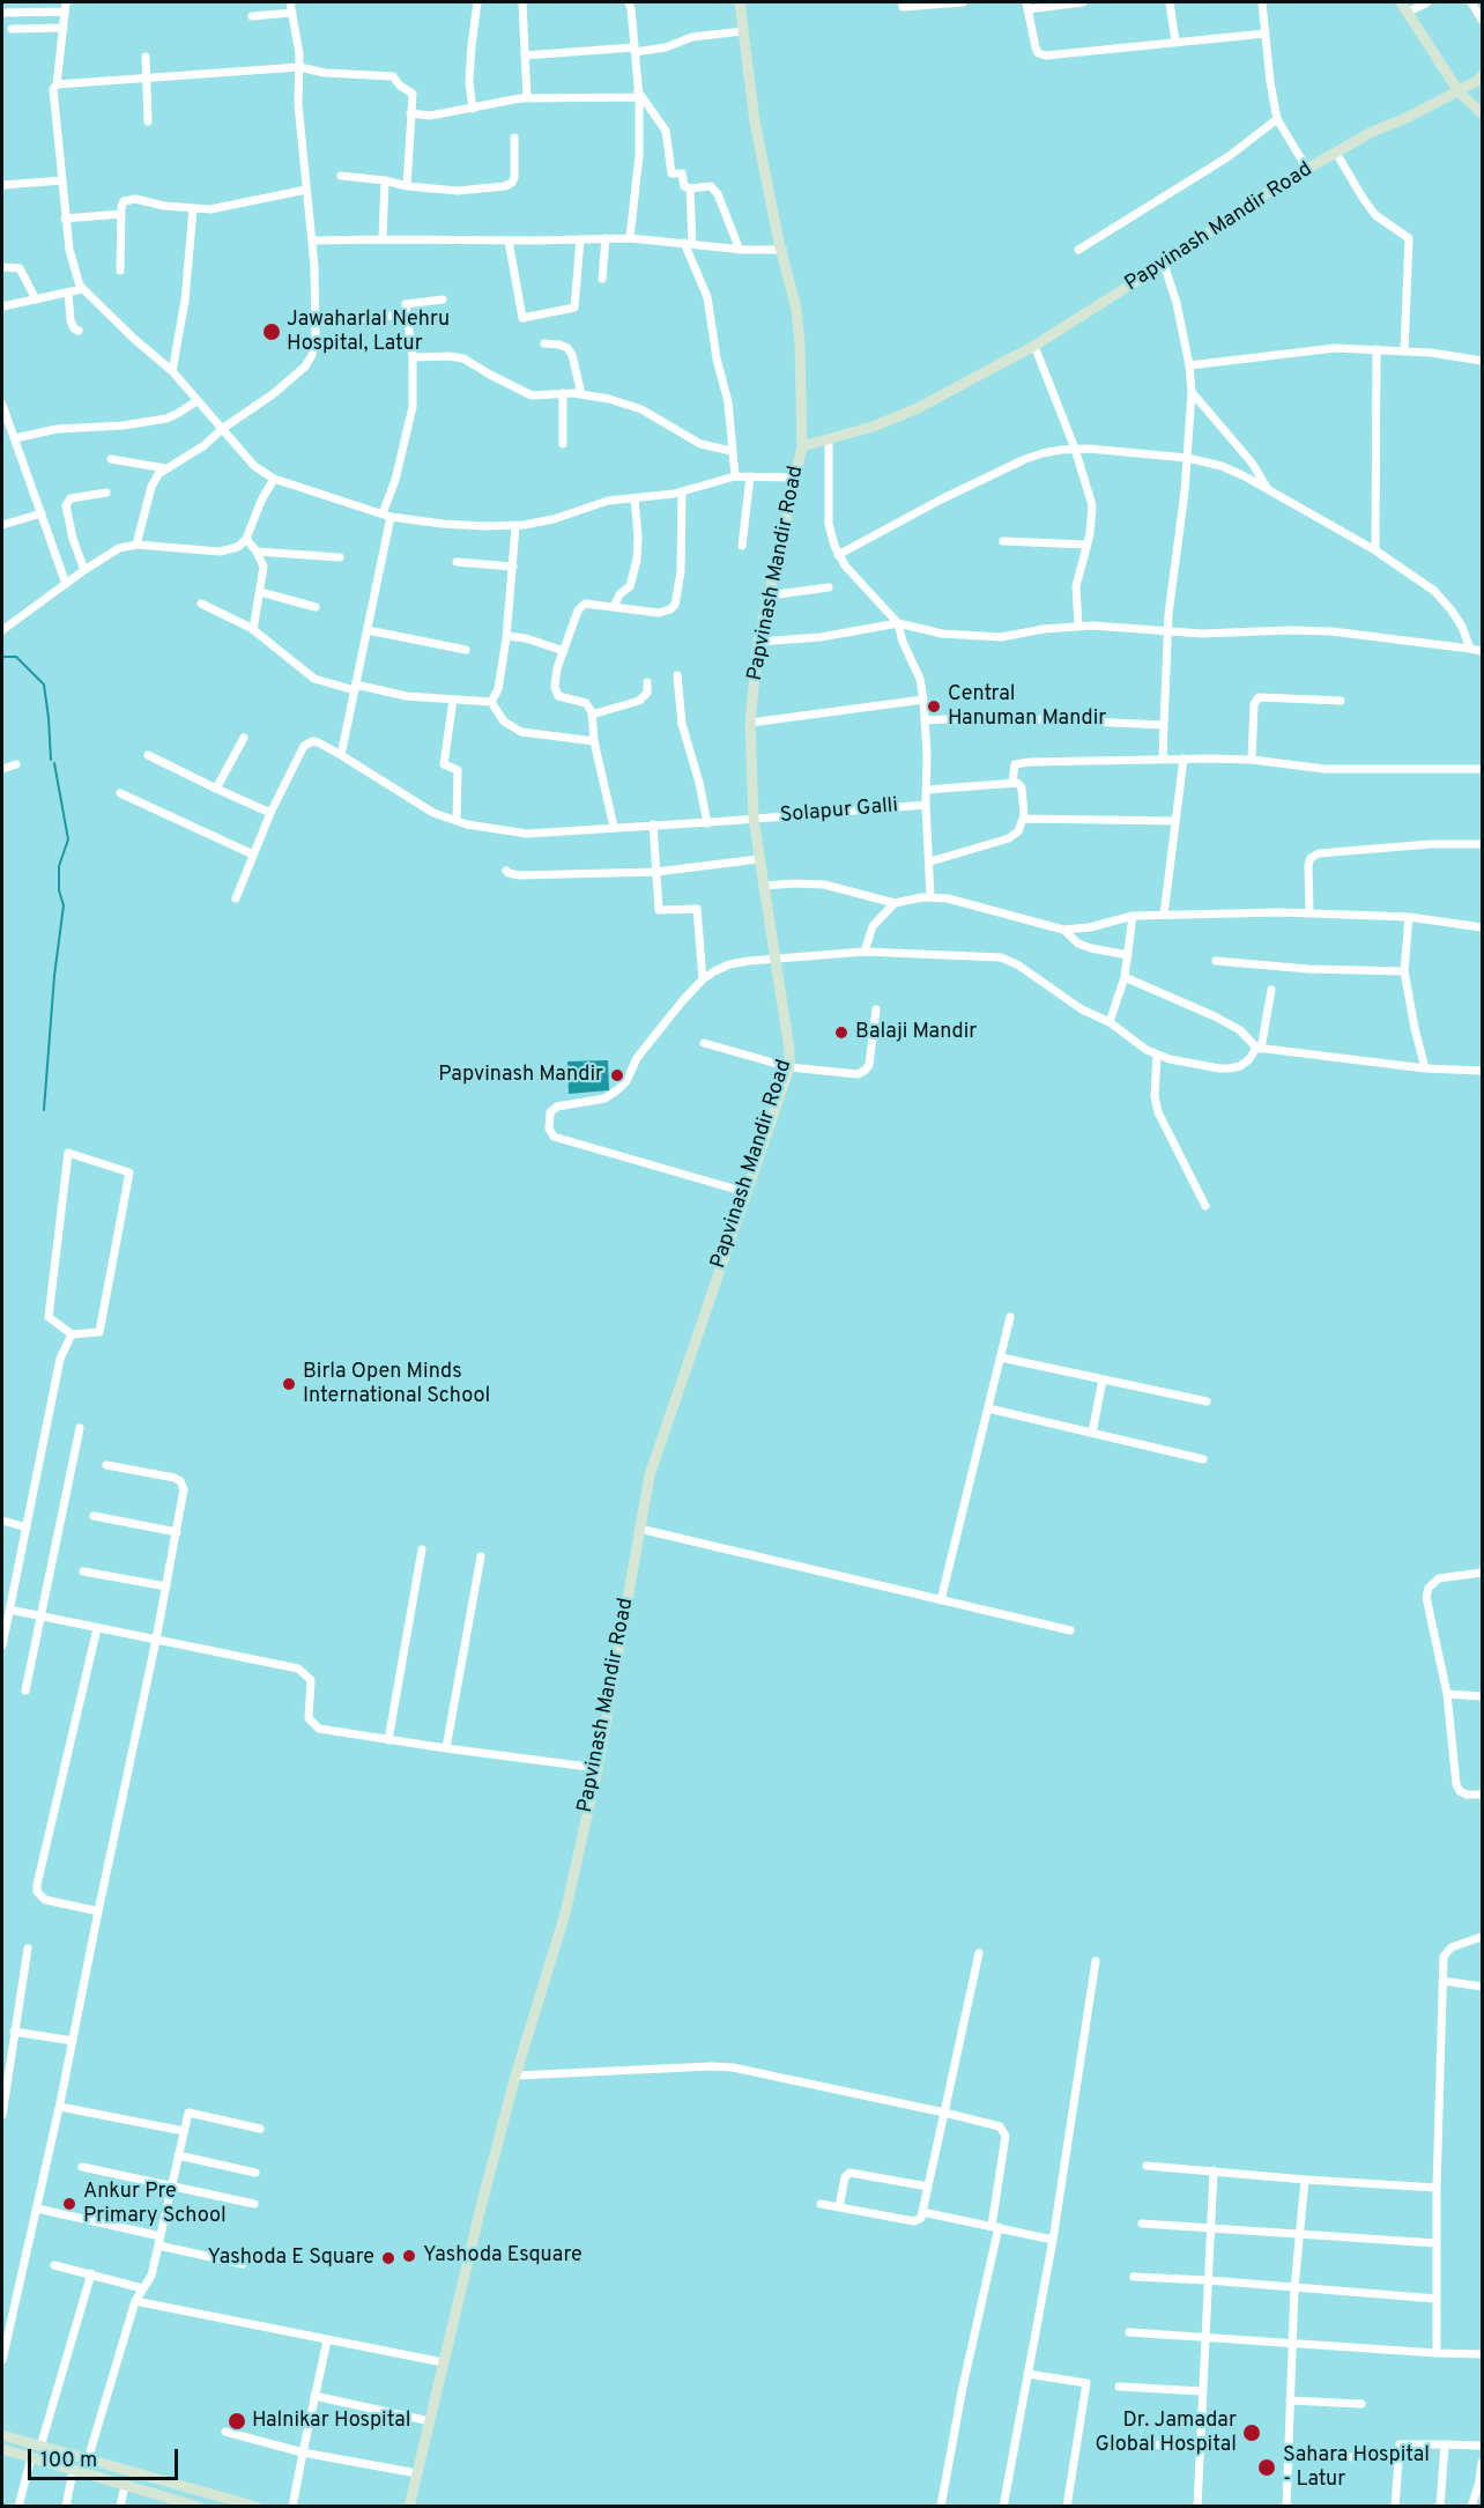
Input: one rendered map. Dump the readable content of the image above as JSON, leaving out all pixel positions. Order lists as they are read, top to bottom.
{
  "streets": {
    "street": ["Papvinash Mandir Road", "Solapur Galli"]
  },
  "crossings": [
    ["Papvinash Mandir Road", "Solapur Galli"]
  ],
  "places": [
    "Jawaharlal Nehru Hospital, Latur",
    "Central Hanuman Mandir",
    "Balaji Mandir",
    "Papvinash Mandir",
    "Birla Open Minds International School",
    "Ankur Pre Primary School",
    "Yashoda Esquare",
    "Yashoda E Square",
    "Halnikar Hospital",
    "Dr. Jamadar Global Hospital",
    "Sahara Hospital - Latur"
  ],
  "scale_bar": "100 m"
}
